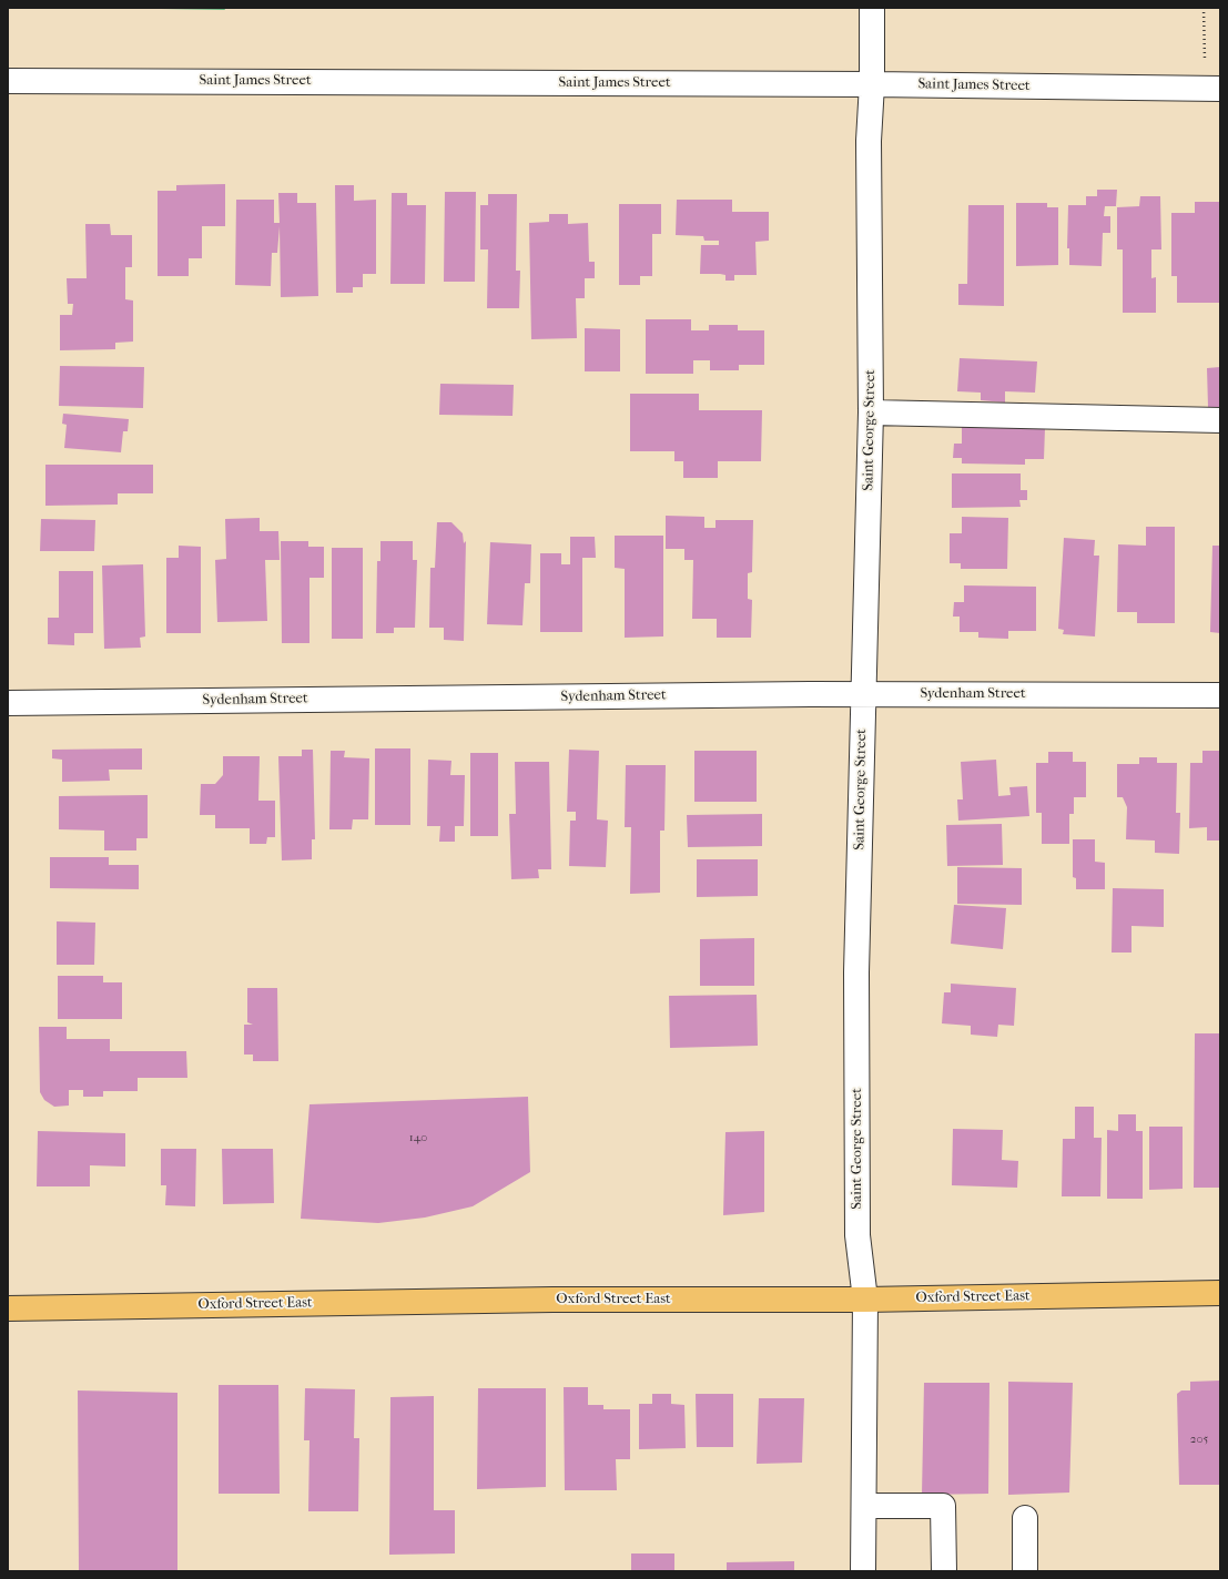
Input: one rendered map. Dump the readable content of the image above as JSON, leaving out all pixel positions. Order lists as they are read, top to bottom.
{
  "streets": {
    "main road": ["Oxford Street East"],
    "street": ["Saint James Street", "Saint George Street", "Sydenham Street"]
  },
  "crossings": [
    ["Saint James Street", "Saint George Street"],
    ["Saint George Street", "Sydenham Street"],
    ["Saint George Street", "Oxford Street East"]
  ],
  "house_numbers": ["140", "205"]
}
